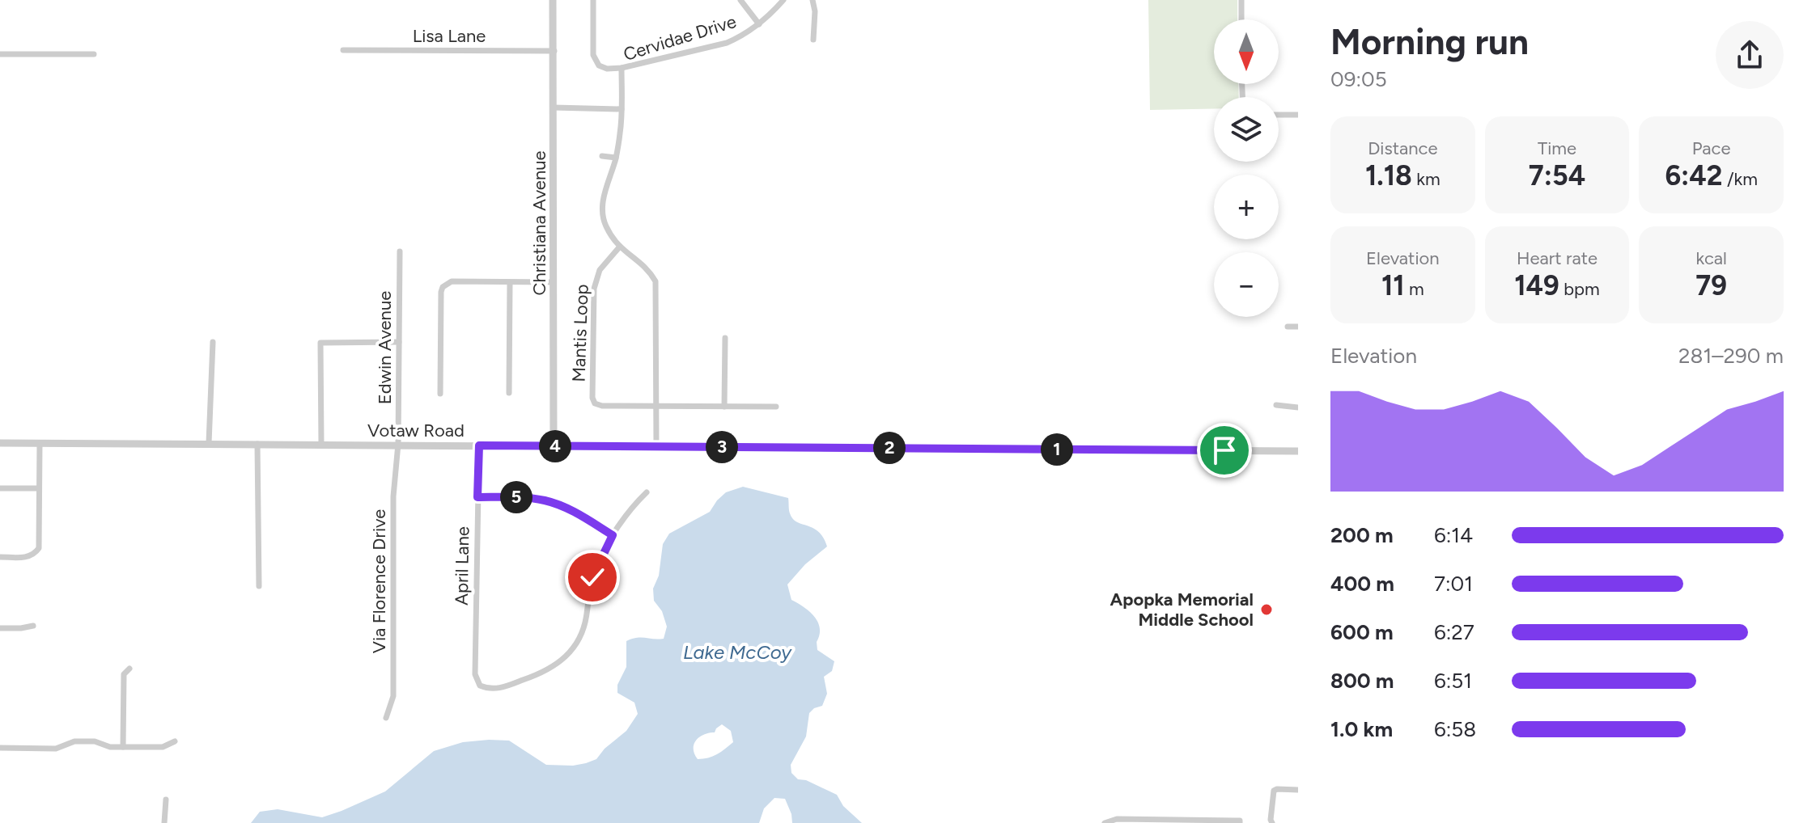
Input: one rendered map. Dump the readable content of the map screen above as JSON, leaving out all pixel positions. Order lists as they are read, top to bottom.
{
  "streets": {
    "street": [
      "Lisa Lane",
      "Cervidae Drive",
      "Christiana Avenue",
      "Mantis Loop",
      "Edwin Avenue",
      "Votaw Road",
      "April Lane",
      "Via Florence Drive"
    ]
  },
  "crossings": [
    ["Lisa Lane", "Christiana Avenue"],
    ["Cervidae Drive", "Mantis Loop"],
    ["Cervidae Drive", "Votaw Road"],
    ["Christiana Avenue", "Votaw Road"],
    ["Edwin Avenue", "Votaw Road"],
    ["Edwin Avenue", "Via Florence Drive"],
    ["Votaw Road", "April Lane"],
    ["Votaw Road", "Via Florence Drive"]
  ],
  "water": ["Lake McCoy"],
  "places": ["Apopka Memorial Middle School"],
  "north": "bottom",
  "page": {
    "heading": ["Morning run", "09:05"],
    "map_buttons": ["+", "−"],
    "stats": [
      ["Distance", "1.18 km"],
      ["Time", "7:54"],
      ["Pace", "6:42 /km"],
      ["Elevation", "11 m"],
      ["Heart rate", "149 bpm"],
      ["kcal", "79"]
    ],
    "chart": ["Elevation", "281–290 m"],
    "pins": [
      "4",
      "3",
      "2",
      "1",
      "5"
    ],
    "list": [
      {
        "name": "200 m",
        "note": "6:14"
      },
      {
        "name": "400 m",
        "note": "7:01"
      },
      {
        "name": "600 m",
        "note": "6:27"
      },
      {
        "name": "800 m",
        "note": "6:51"
      },
      {
        "name": "1.0 km",
        "note": "6:58"
      }
    ]
  }
}
